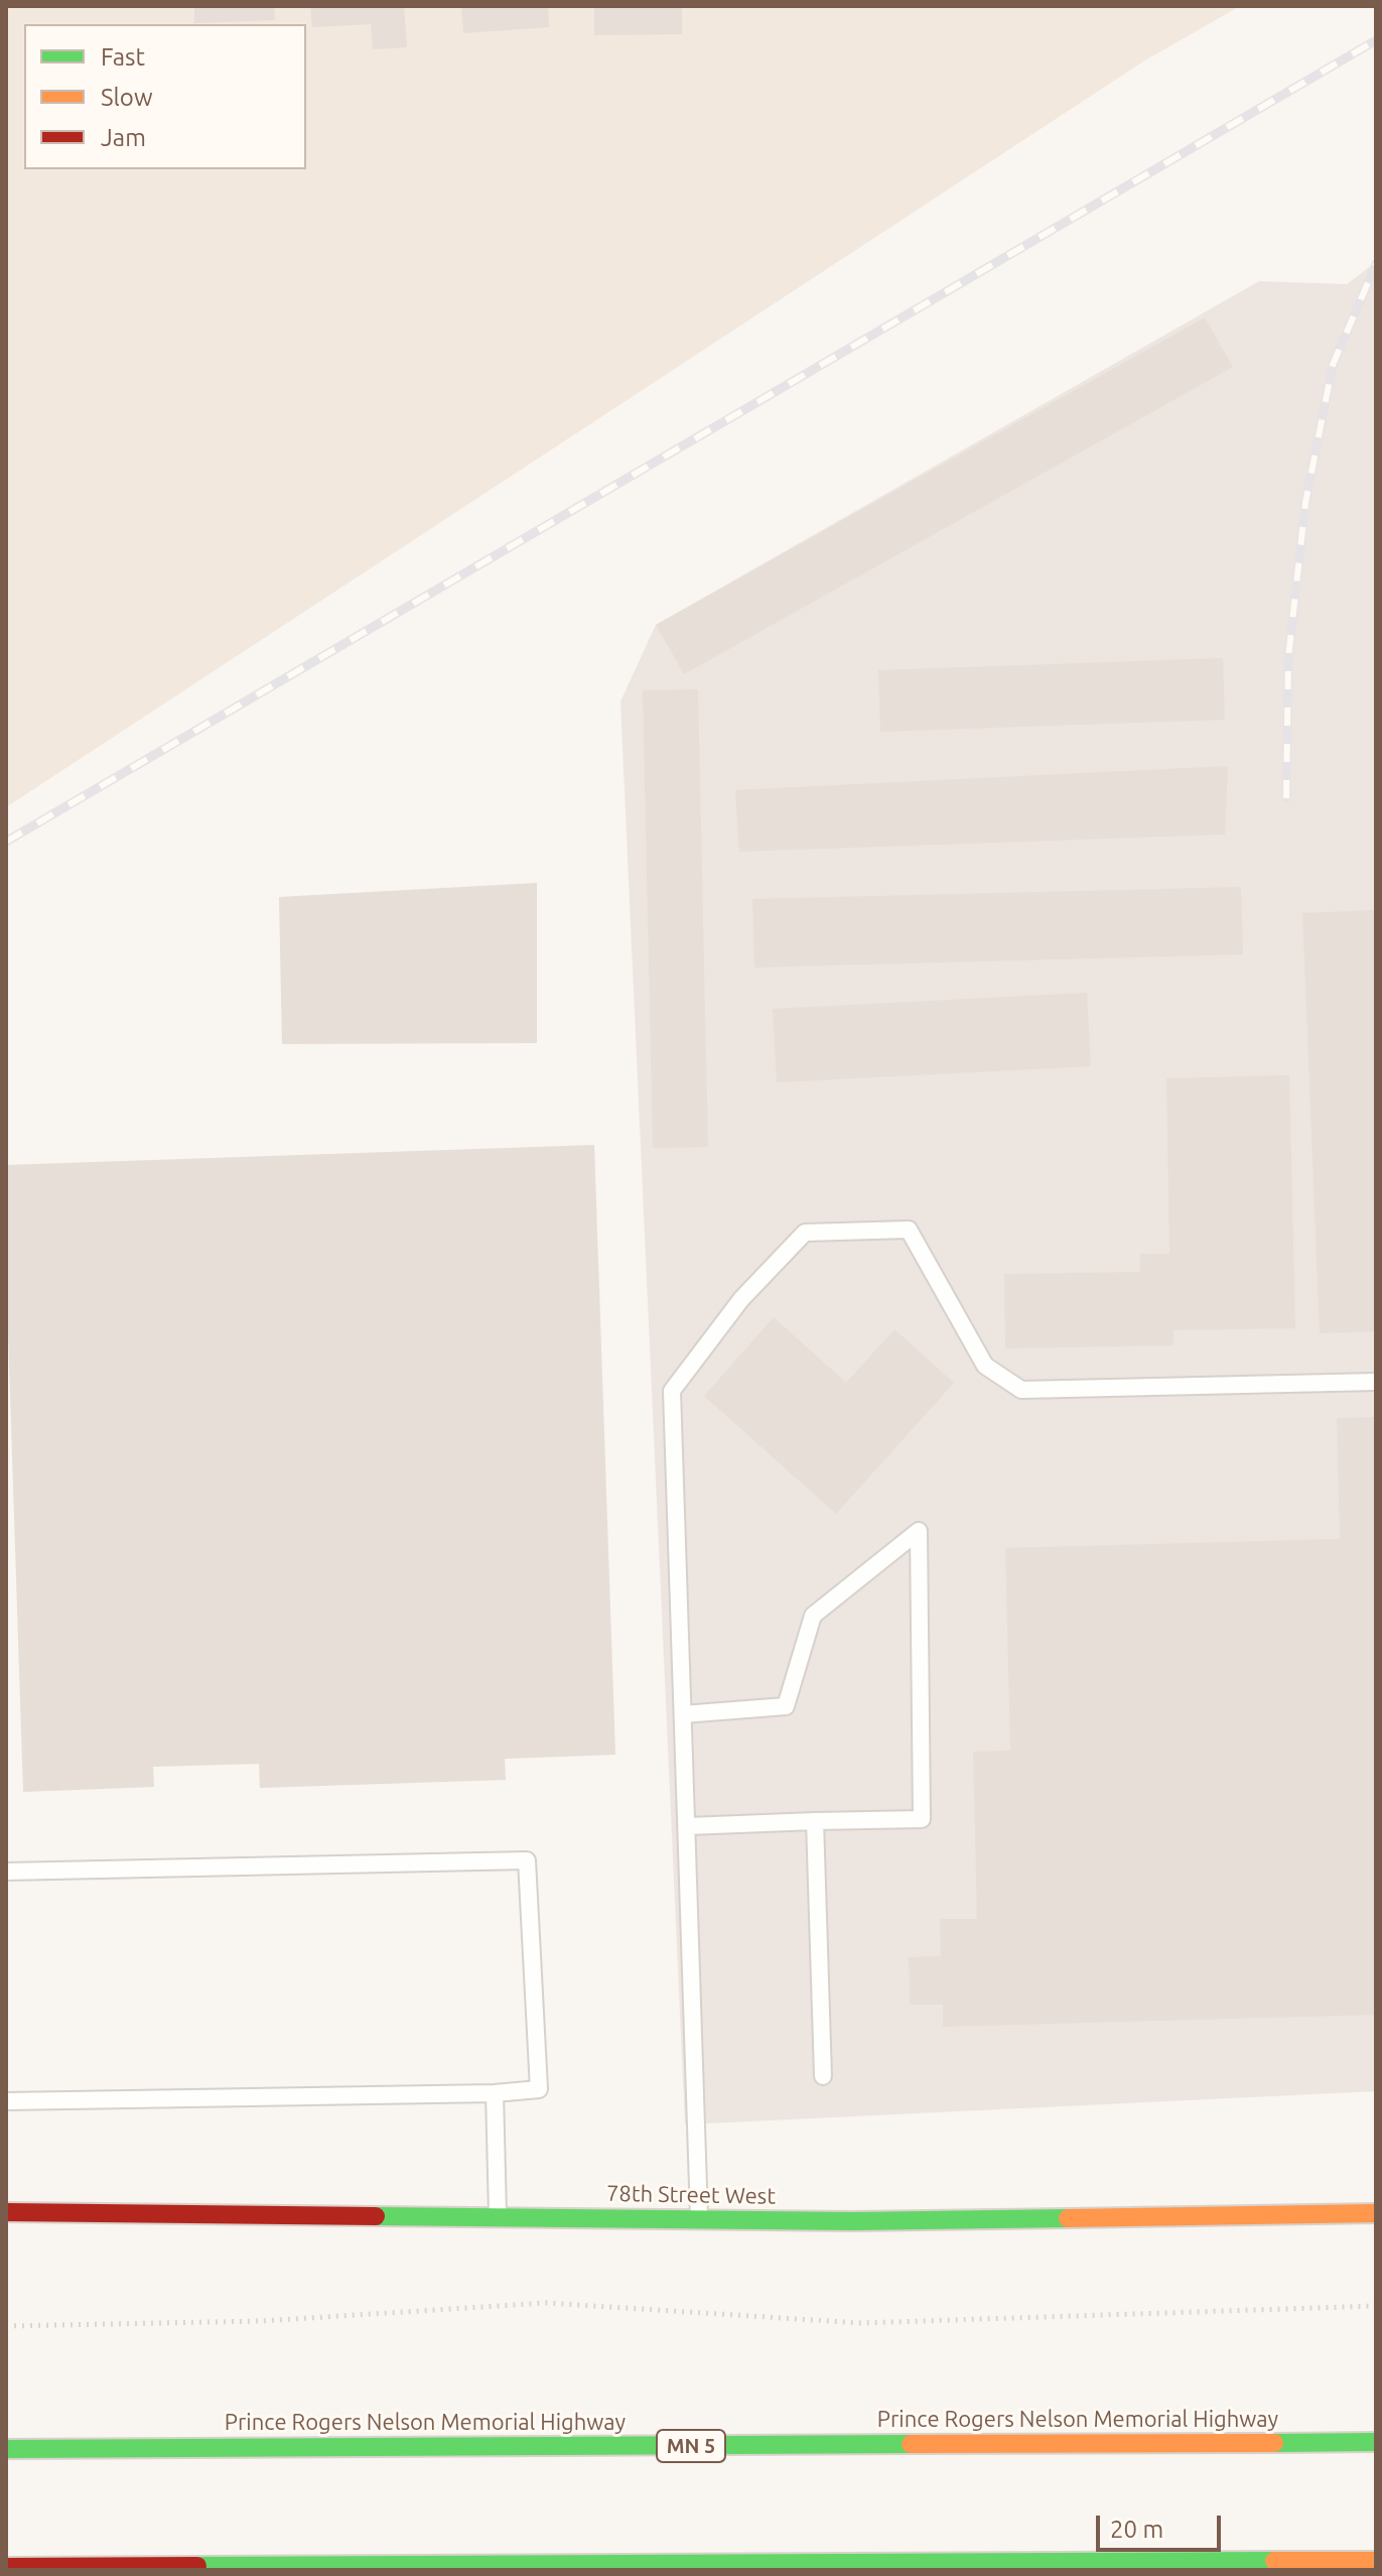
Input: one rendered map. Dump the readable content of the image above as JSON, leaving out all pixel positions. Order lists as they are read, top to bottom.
{
  "streets": {
    "main road": ["78th Street West", "Prince Rogers Nelson Memorial Highway", "MN 5"]
  },
  "legend": ["Fast", "Slow", "Jam"],
  "scale_bar": "20 m"
}
